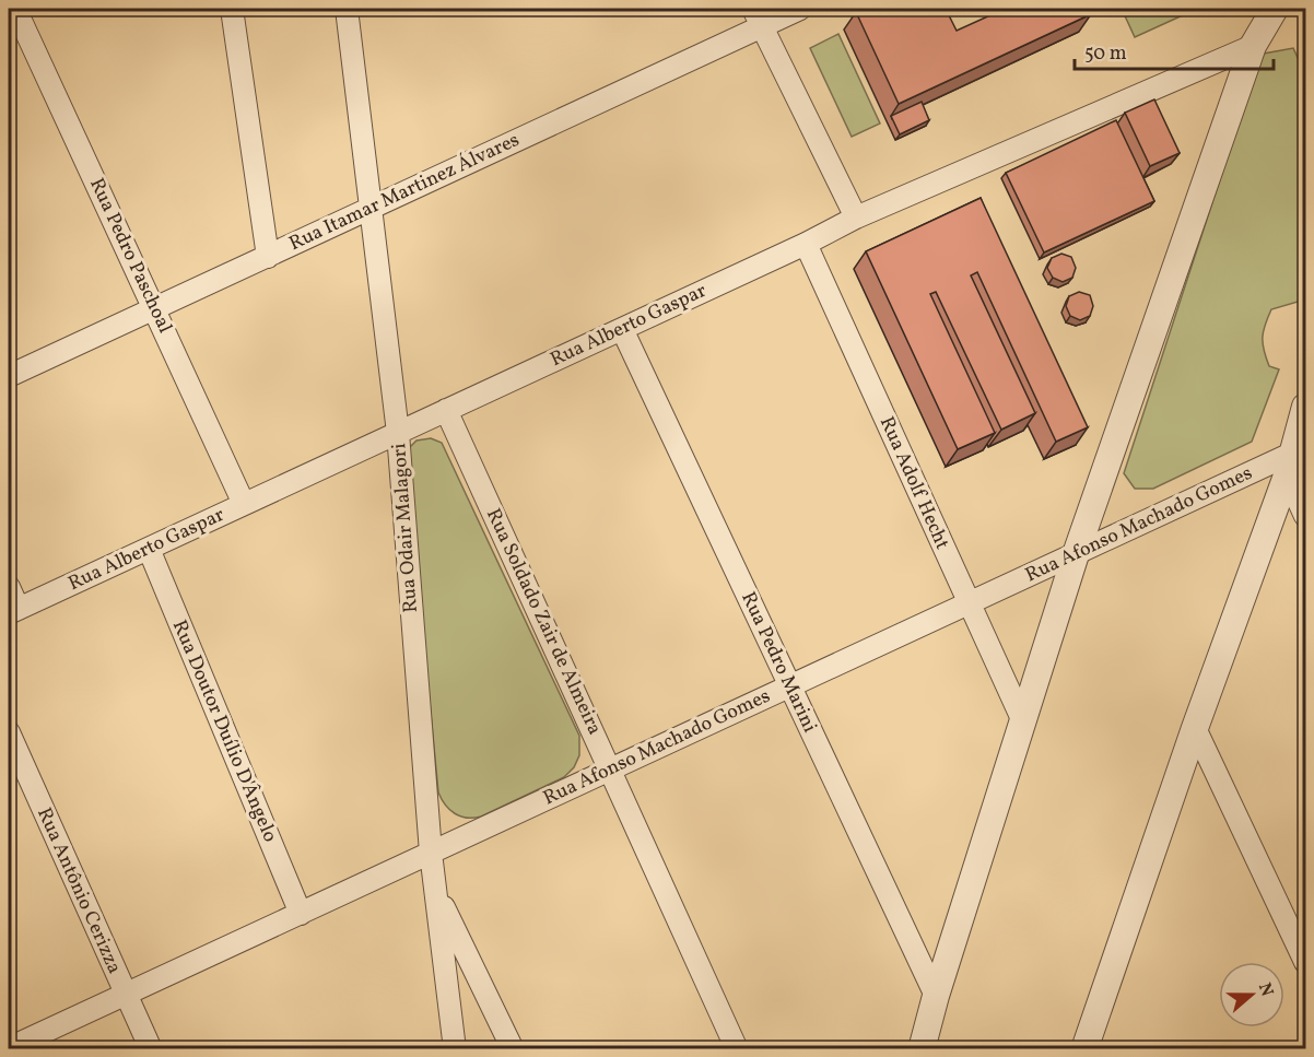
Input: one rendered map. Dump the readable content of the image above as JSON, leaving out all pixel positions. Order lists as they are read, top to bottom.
{
  "streets": {
    "street": [
      "Rua Itamar Martinez Álvares",
      "Rua Pedro Paschoal",
      "Rua Alberto Gaspar",
      "Rua Adolf Hecht",
      "Rua Afonso Machado Gomes",
      "Rua Odair Malagori",
      "Rua Soldado Zair de Almeira",
      "Rua Pedro Marini",
      "Rua Doutor Duílio D'Ângelo",
      "Rua Antônio Cerizza"
    ]
  },
  "crossings": [
    ["Rua Itamar Martinez Álvares", "Rua Pedro Paschoal"],
    ["Rua Itamar Martinez Álvares", "Rua Odair Malagori"],
    ["Rua Pedro Paschoal", "Rua Alberto Gaspar"],
    ["Rua Alberto Gaspar", "Rua Adolf Hecht"],
    ["Rua Alberto Gaspar", "Rua Odair Malagori"],
    ["Rua Alberto Gaspar", "Rua Soldado Zair de Almeira"],
    ["Rua Alberto Gaspar", "Rua Pedro Marini"],
    ["Rua Alberto Gaspar", "Rua Doutor Duílio D'Ângelo"],
    ["Rua Adolf Hecht", "Rua Afonso Machado Gomes"],
    ["Rua Afonso Machado Gomes", "Rua Odair Malagori"],
    ["Rua Afonso Machado Gomes", "Rua Soldado Zair de Almeira"],
    ["Rua Afonso Machado Gomes", "Rua Pedro Marini"],
    ["Rua Afonso Machado Gomes", "Rua Doutor Duílio D'Ângelo"],
    ["Rua Afonso Machado Gomes", "Rua Antônio Cerizza"]
  ],
  "scale_bar": "50 m",
  "north": "right"
}
